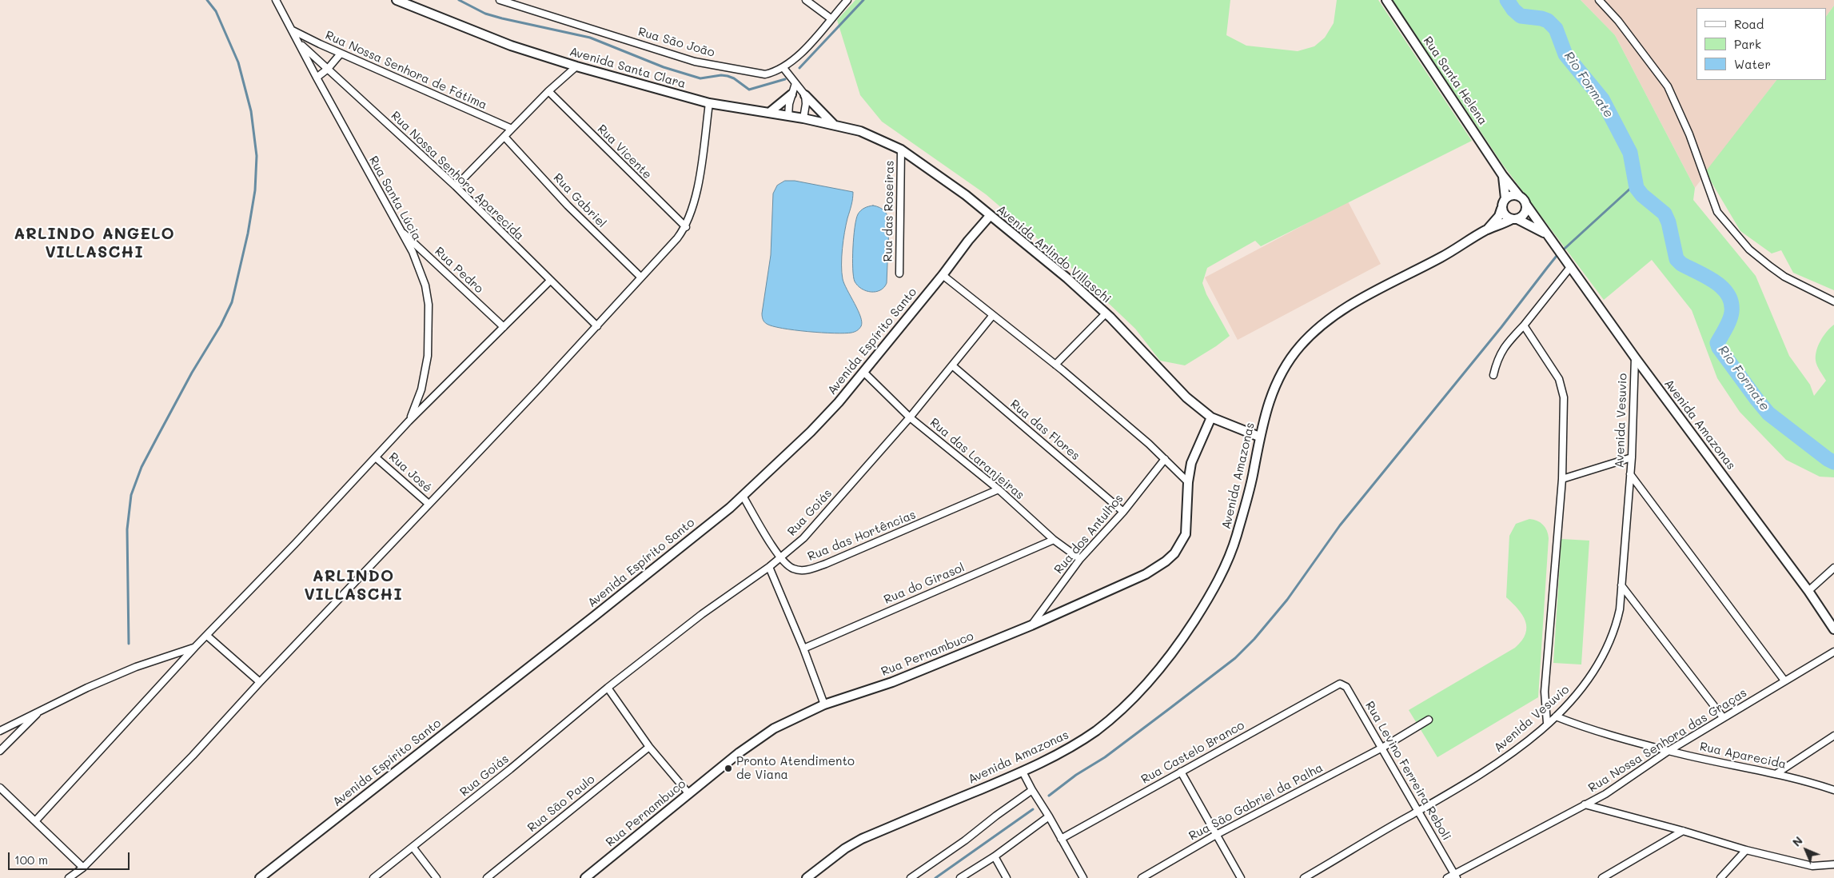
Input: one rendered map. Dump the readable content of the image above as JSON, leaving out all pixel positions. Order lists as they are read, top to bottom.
{
  "streets": {
    "street": [
      "Rua São João",
      "Avenida Santa Clara",
      "Rua Nossa Senhora de Fátima",
      "Rua Santa Helena",
      "Rua Vicente",
      "Rua Nossa Senhora Aparecida",
      "Rua Santa Lúcia",
      "Rua Gabriel",
      "Rua das Roseiras",
      "Avenida Arlindo Villaschi",
      "Rua Pedro",
      "Avenida Espírito Santo",
      "Avenida Vesuvio",
      "Avenida Amazonas",
      "Rua das Flores",
      "Rua das Laranjeiras",
      "Rua José",
      "Rua Goiás",
      "Rua dos Antulhos",
      "Rua das Hortências",
      "Rua do Girasol",
      "Rua Pernambuco",
      "Rua Nossa Senhora das Graças",
      "Rua Castelo Branco",
      "Rua Aparecida",
      "Rua Levino Ferreira Reboli",
      "Rua São Gabriel da Palha",
      "Rua São Paulo"
    ]
  },
  "crossings": [
    ["Avenida Santa Clara", "Avenida Arlindo Villaschi"],
    ["Rua Nossa Senhora de Fátima", "Rua Santa Lúcia"],
    ["Rua Santa Helena", "Avenida Amazonas"],
    ["Rua Nossa Senhora Aparecida", "Rua Santa Lúcia"],
    ["Rua Santa Lúcia", "Rua Pedro"],
    ["Rua das Roseiras", "Avenida Arlindo Villaschi"],
    ["Avenida Arlindo Villaschi", "Avenida Espírito Santo"],
    ["Avenida Arlindo Villaschi", "Avenida Amazonas"],
    ["Avenida Arlindo Villaschi", "Rua Pernambuco"],
    ["Avenida Espírito Santo", "Rua das Laranjeiras"],
    ["Avenida Espírito Santo", "Rua das Hortências"],
    ["Avenida Vesuvio", "Avenida Amazonas"],
    ["Avenida Vesuvio", "Rua Aparecida"],
    ["Avenida Vesuvio", "Rua Levino Ferreira Reboli"],
    ["Rua das Flores", "Rua Goiás"],
    ["Rua das Flores", "Rua dos Antulhos"],
    ["Rua das Laranjeiras", "Rua Goiás"],
    ["Rua das Laranjeiras", "Rua dos Antulhos"],
    ["Rua das Laranjeiras", "Rua das Hortências"],
    ["Rua das Laranjeiras", "Rua do Girasol"],
    ["Rua Goiás", "Rua das Hortências"],
    ["Rua dos Antulhos", "Rua Pernambuco"],
    ["Rua Nossa Senhora das Graças", "Rua Aparecida"],
    ["Rua Nossa Senhora das Graças", "Rua Levino Ferreira Reboli"],
    ["Rua Castelo Branco", "Rua Levino Ferreira Reboli"],
    ["Rua Levino Ferreira Reboli", "Rua São Gabriel da Palha"]
  ],
  "districts": ["ARLINDO ANGELO VILLASCHI", "ARLINDO VILLASCHI"],
  "water": ["Rio Formate"],
  "places": ["Pronto Atendimento de Viana"],
  "legend": ["Road", "Park", "Water"],
  "scale_bar": "100 m",
  "north": "top left"
}
